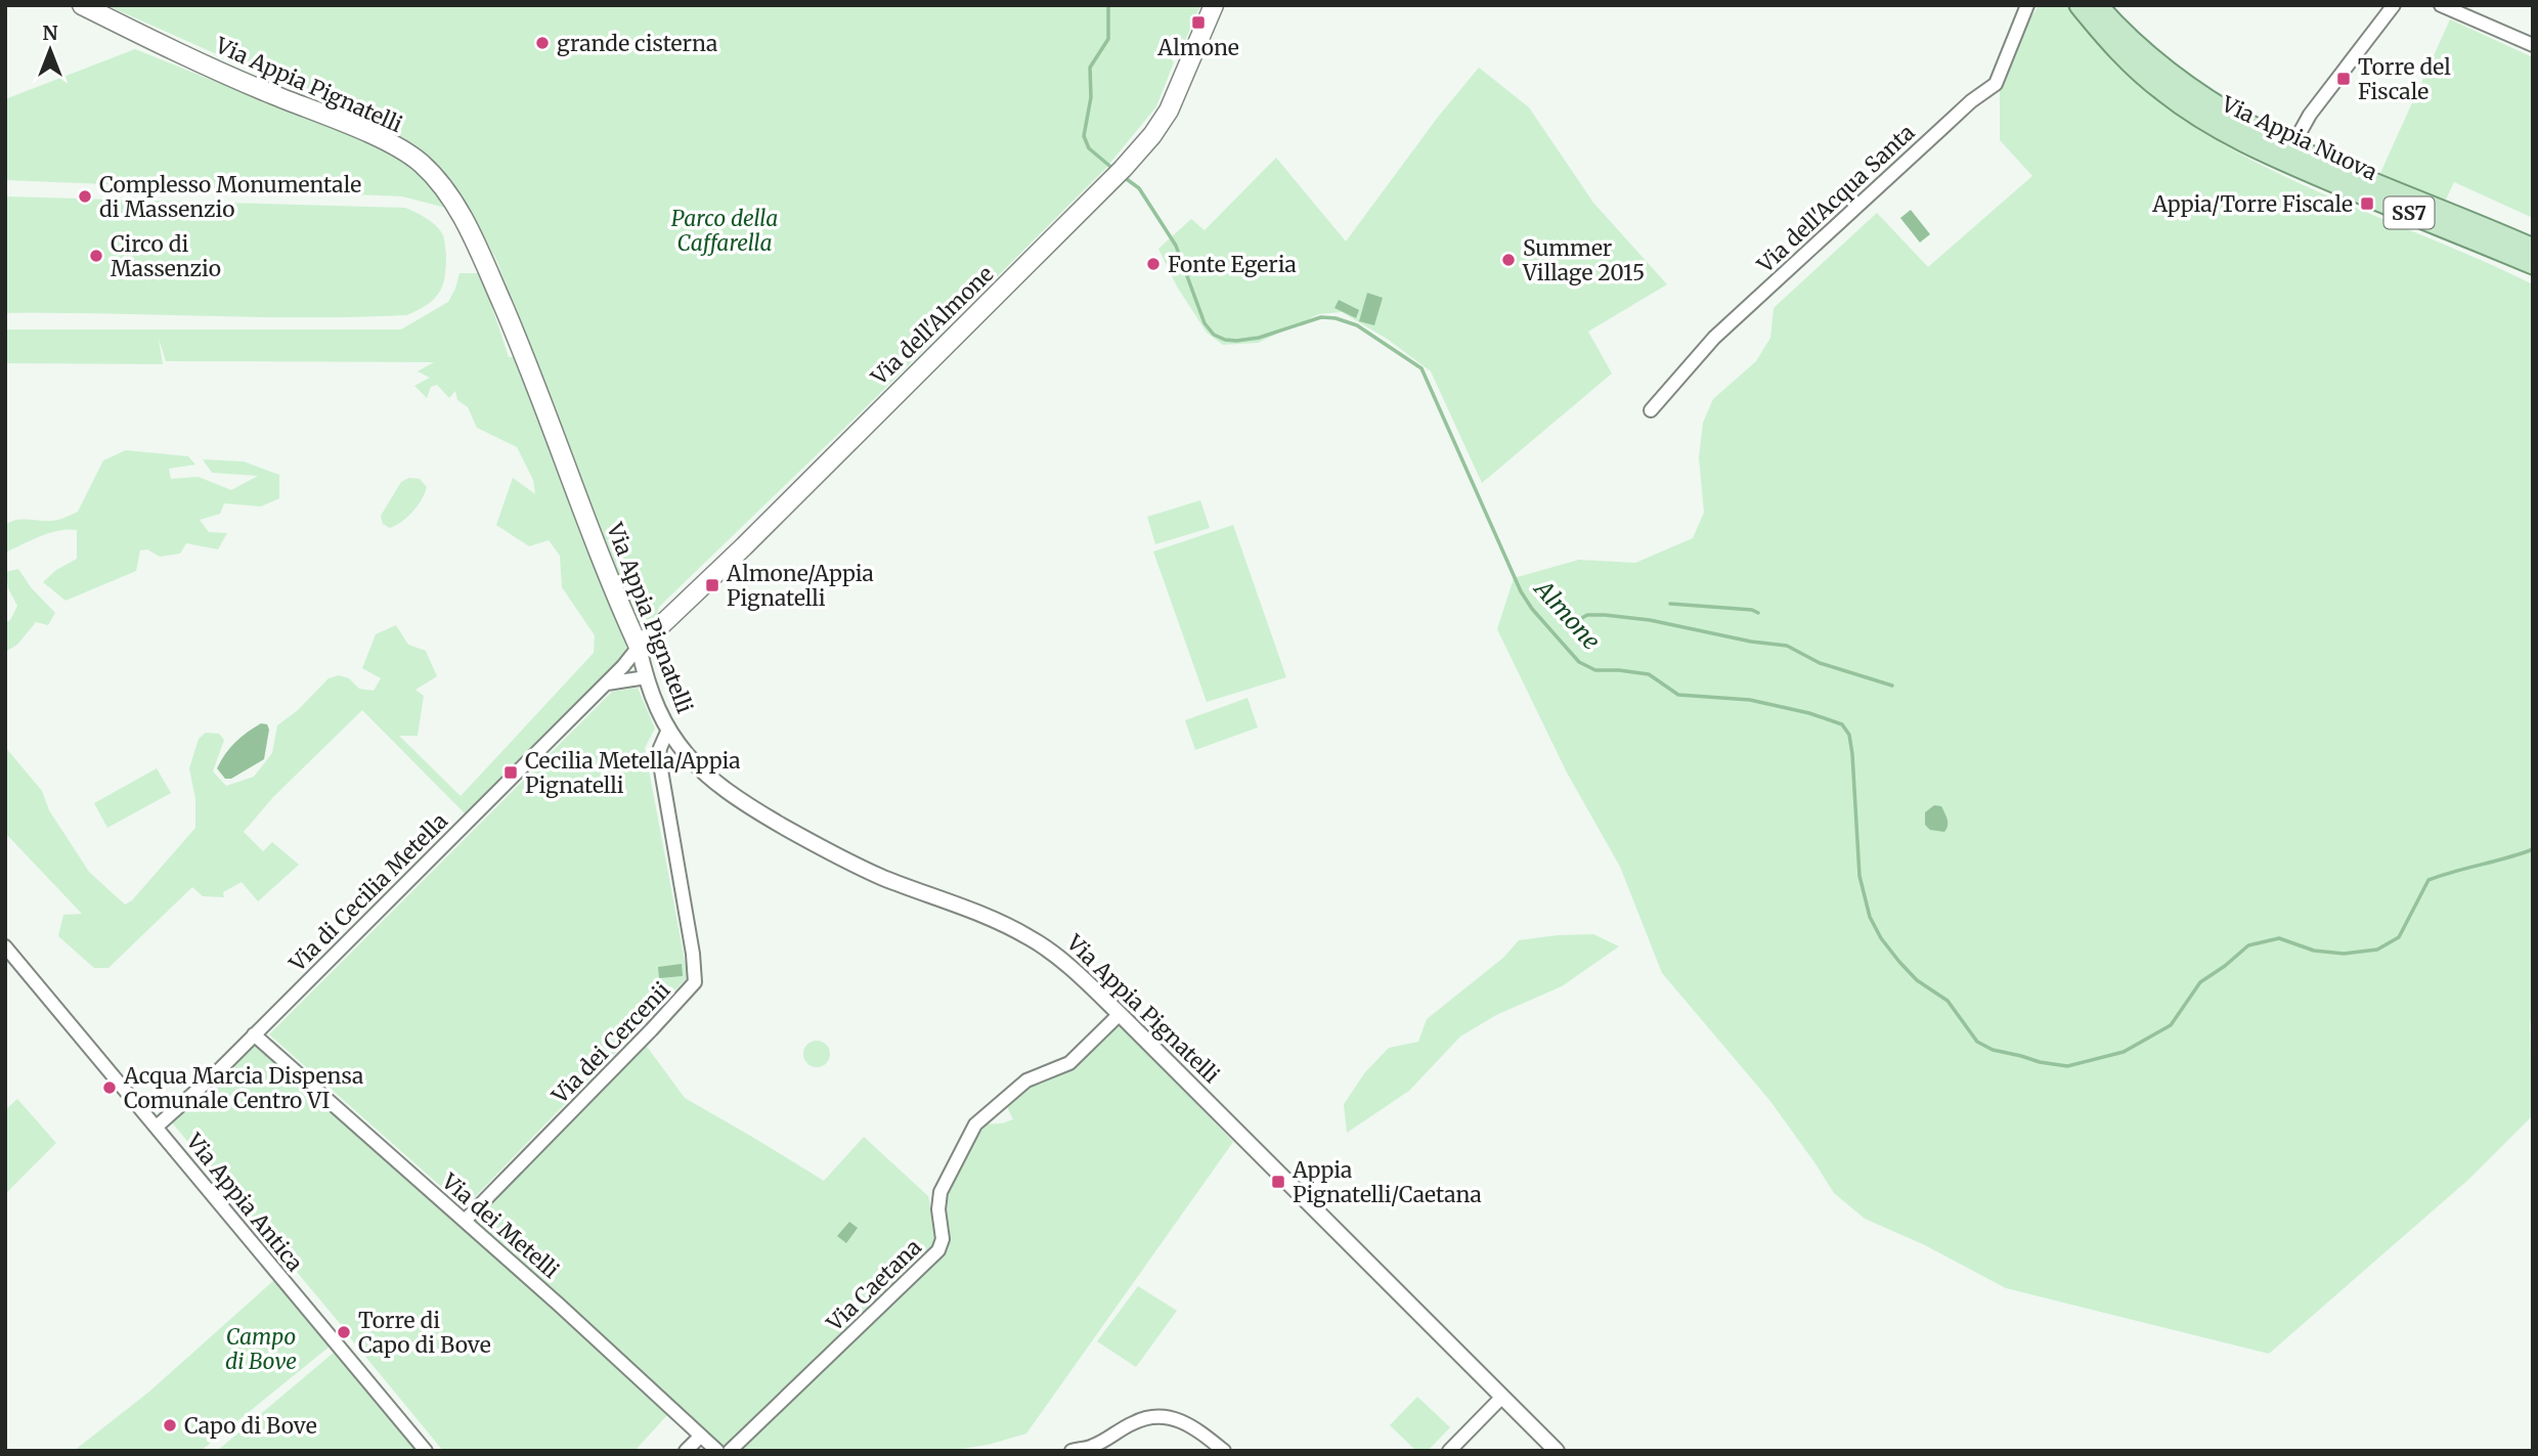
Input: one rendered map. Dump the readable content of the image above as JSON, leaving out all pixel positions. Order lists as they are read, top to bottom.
{
  "streets": {
    "main road": [
      "Via Appia Pignatelli",
      "Via Appia Nuova",
      "SS7",
      "Via dell'Almone"
    ],
    "street": [
      "Via dell'Acqua Santa",
      "Via di Cecilia Metella",
      "Via dei Cercenii",
      "Via Appia Antica",
      "Via dei Metelli",
      "Via Caetana"
    ]
  },
  "crossings": [
    ["Via Appia Pignatelli", "Via dell'Almone"],
    ["Via Appia Pignatelli", "Via di Cecilia Metella"],
    ["Via Appia Pignatelli", "Via dei Cercenii"],
    ["Via Appia Pignatelli", "Via Caetana"],
    ["Via dell'Almone", "Via di Cecilia Metella"],
    ["Via di Cecilia Metella", "Via Appia Antica"],
    ["Via di Cecilia Metella", "Via dei Metelli"],
    ["Via dei Cercenii", "Via dei Metelli"]
  ],
  "water": ["Almone"],
  "parks": ["Parco della Caffarella", "Campo di Bove"],
  "places": {
    "transit": [
      "Almone",
      "Torre del Fiscale",
      "Appia/Torre Fiscale",
      "Almone/Appia Pignatelli",
      "Cecilia Metella/Appia Pignatelli",
      "Appia Pignatelli/Caetana"
    ],
    "other": [
      "grande cisterna",
      "Complesso Monumentale di Massenzio",
      "Circo di Massenzio",
      "Summer Village 2015",
      "Fonte Egeria",
      "Acqua Marcia Dispensa Comunale Centro VI",
      "Torre di Capo di Bove",
      "Capo di Bove"
    ]
  },
  "north": "top"
}
